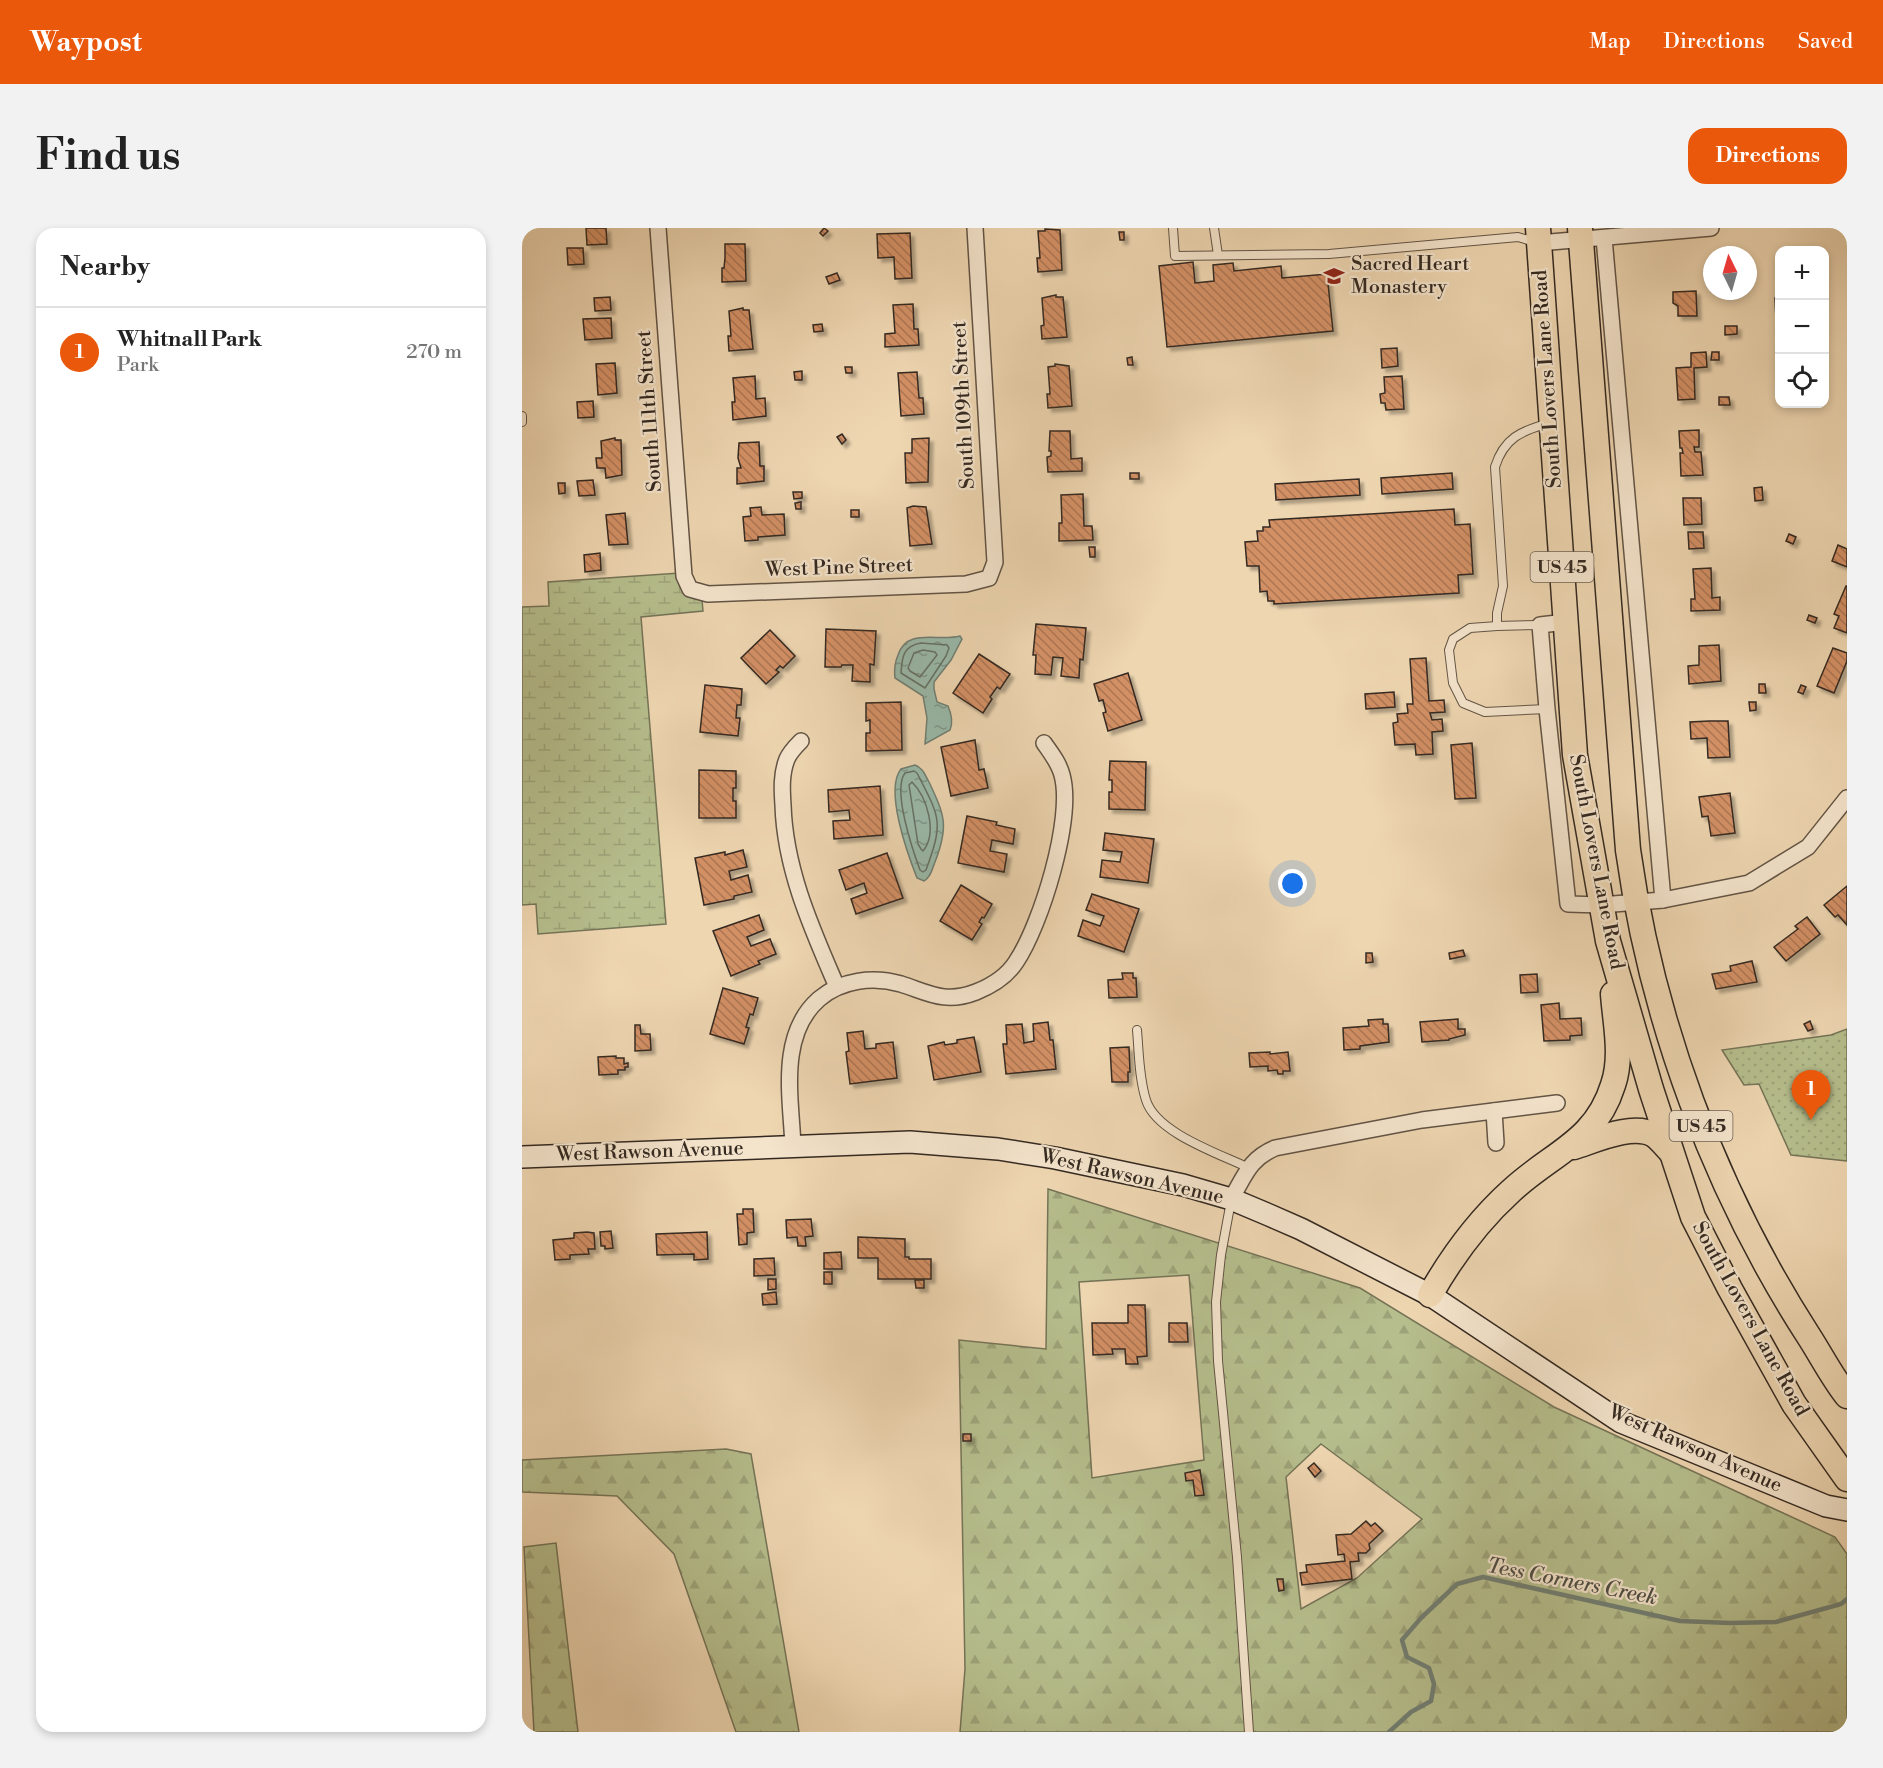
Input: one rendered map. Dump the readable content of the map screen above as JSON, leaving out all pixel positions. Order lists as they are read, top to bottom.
{
  "streets": {
    "main road": ["South Lovers Lane Road", "US 45"],
    "street": [
      "South 109th Street",
      "South 111th Street",
      "West Pine Street",
      "West Rawson Avenue"
    ]
  },
  "crossings": [
    ["South 109th Street", "West Pine Street"],
    ["South 111th Street", "West Pine Street"]
  ],
  "water": ["Tess Corners Creek"],
  "places": {
    "school or university": ["Sacred Heart Monastery"]
  },
  "north": "top",
  "page": {
    "header": "Waypost",
    "nav": ["Map", "Directions", "Saved"],
    "buttons": "Directions",
    "title": "Find us",
    "heading": "Nearby",
    "map_buttons": ["+", "−"],
    "list": [
      {
        "mark": "1",
        "name": "Whitnall Park",
        "note": "Park",
        "value": "270 m"
      }
    ],
    "pins": "1"
  }
}
